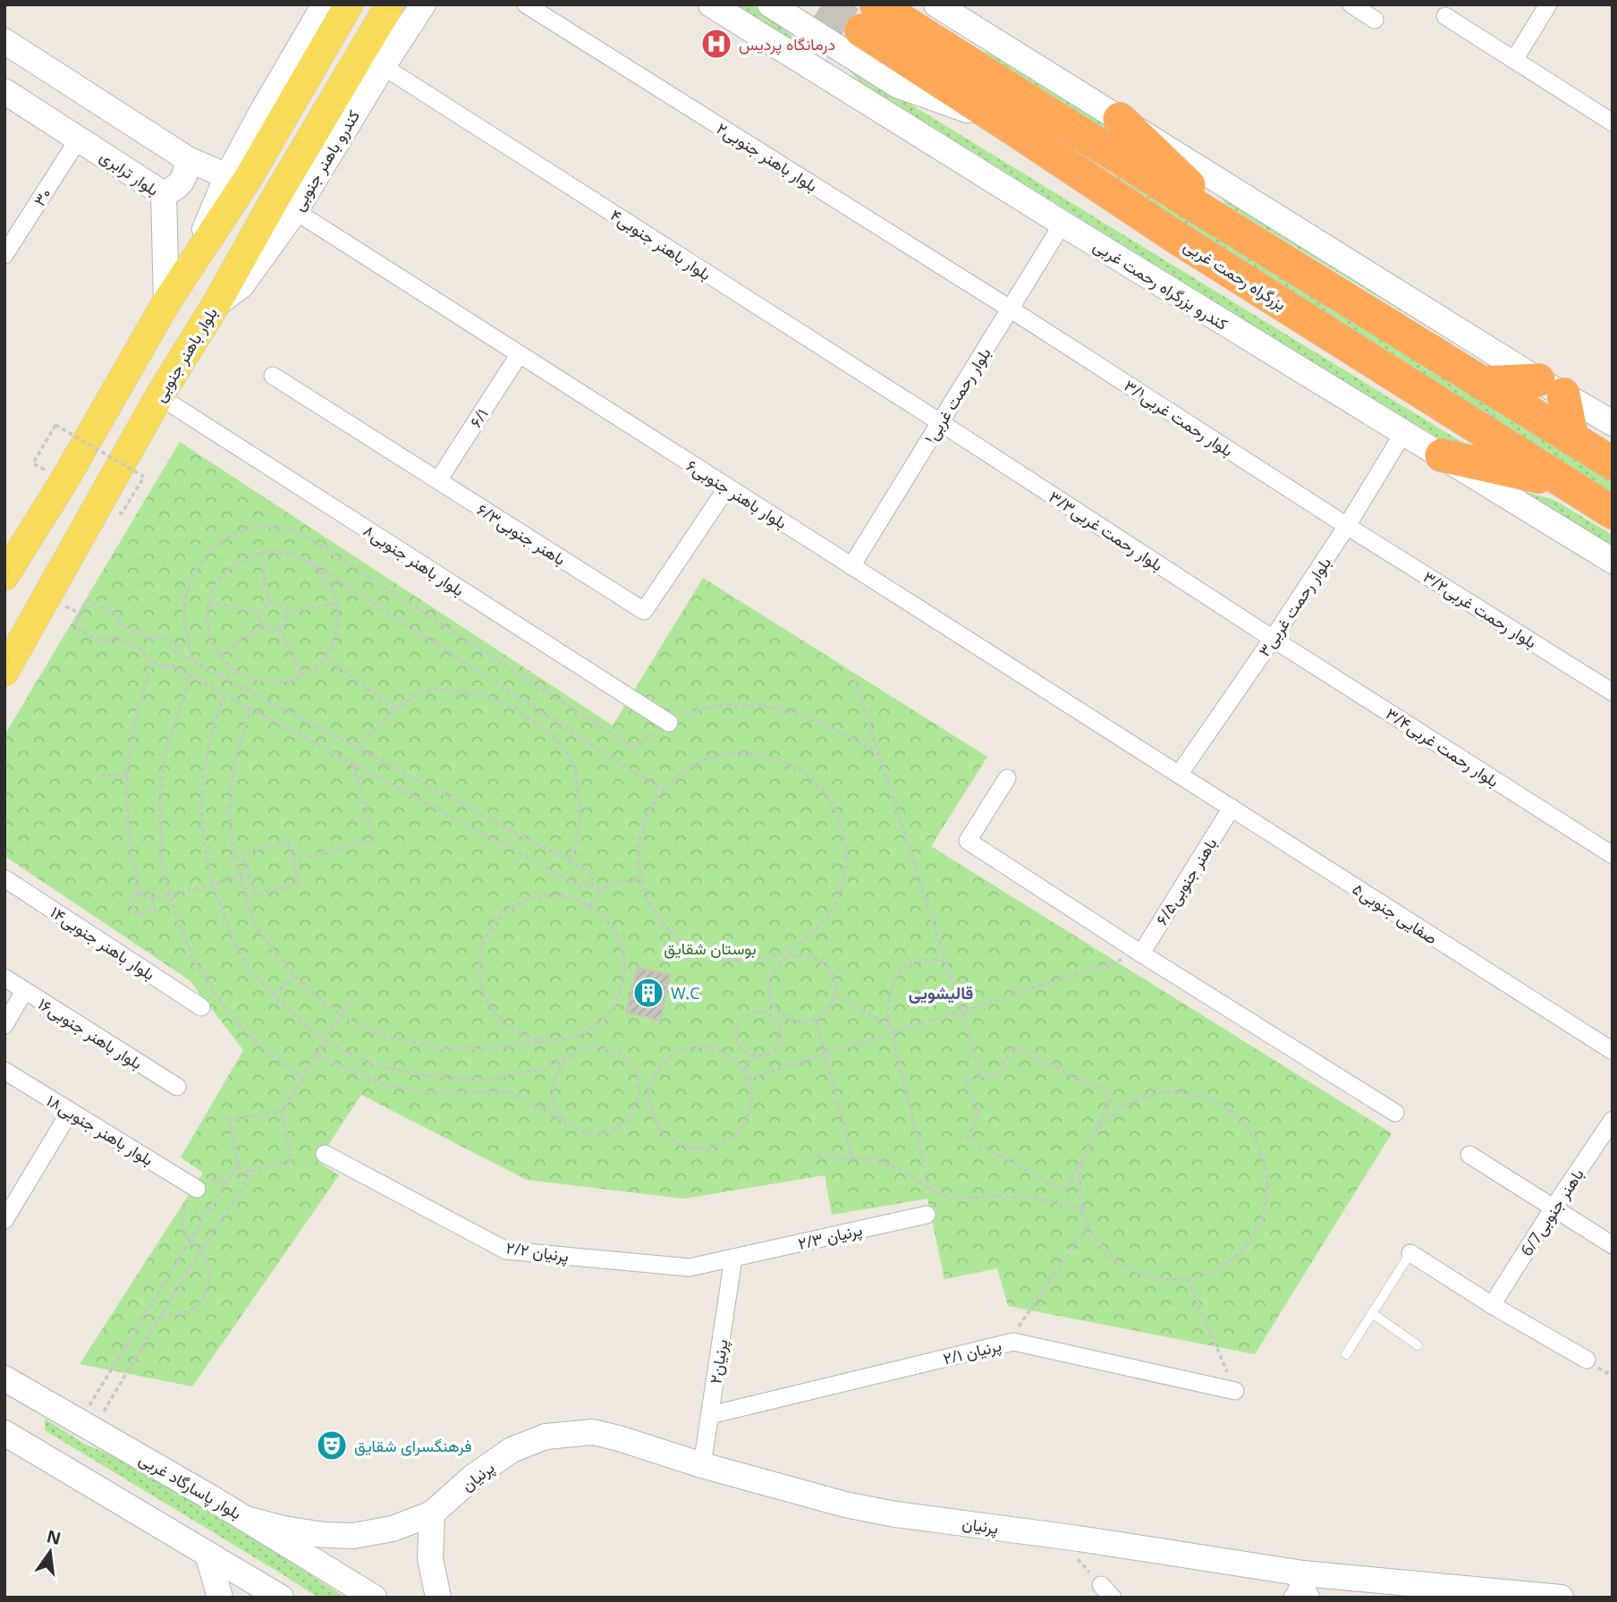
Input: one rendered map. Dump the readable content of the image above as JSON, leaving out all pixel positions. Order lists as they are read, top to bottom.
{
  "streets": {
    "highway": ["بزرگراه رحمت غربی"],
    "main road": [
      "کندرو باهنر جنوبی",
      "بلوار ترابری",
      "کندرو بزرگراه رحمت غربی",
      "بلوار باهنر جنوبی",
      "پرنیان",
      "بلوار پاسارگاد غربی"
    ],
    "street": [
      "بلوار باهنر جنوبی۲",
      "۳۰",
      "بلوار باهنر جنوبی۴",
      "بلوار رحمت غربی۱",
      "۶/۱",
      "بلوار رحمت غربی۳/۱",
      "بلوار باهنر جنوبی۶",
      "بلوار رحمت غربی۳/۳",
      "۶/۳باهنر جنوبی",
      "۸بلوار باهنر جنوبی",
      "بلوار رحمت غربی۳",
      "بلوار رحمت غربی۳/۲",
      "بلوار رحمت غربی۳/۴",
      "باهنر جنوبی۶/۵",
      "صفایی جنوبی۵",
      "بلوار باهنر جنوبی۱۴",
      "بلوار باهنر جنوبی۱۶",
      "۱۸بلوار باهنر جنوبی",
      "6/7باهنر جنوبی",
      "پرنیان ۲/۳",
      "پرنیان ۲/۲",
      "پرنیان ۲/۱",
      "پرنیان۲"
    ]
  },
  "crossings": [
    ["بلوار باهنر جنوبی۲", "بلوار رحمت غربی۱"],
    ["بلوار باهنر جنوبی۲", "بلوار رحمت غربی۳/۱"],
    ["کندرو باهنر جنوبی", "بلوار باهنر جنوبی۴"],
    ["کندرو باهنر جنوبی", "بلوار باهنر جنوبی"],
    ["کندرو باهنر جنوبی", "بلوار باهنر جنوبی۶"],
    ["بلوار ترابری", "۳۰"],
    ["بلوار باهنر جنوبی۴", "بلوار رحمت غربی۱"],
    ["بلوار باهنر جنوبی۴", "بلوار رحمت غربی۳/۳"],
    ["کندرو بزرگراه رحمت غربی", "بلوار رحمت غربی۱"],
    ["کندرو بزرگراه رحمت غربی", "بلوار رحمت غربی۳"],
    ["بلوار باهنر جنوبی", "۸بلوار باهنر جنوبی"],
    ["بلوار رحمت غربی۱", "بلوار رحمت غربی۳/۱"],
    ["بلوار رحمت غربی۱", "بلوار باهنر جنوبی۶"],
    ["بلوار رحمت غربی۱", "بلوار رحمت غربی۳/۳"],
    ["۶/۱", "بلوار باهنر جنوبی۶"],
    ["۶/۱", "۶/۳باهنر جنوبی"],
    ["بلوار رحمت غربی۳/۱", "بلوار رحمت غربی۳"],
    ["بلوار رحمت غربی۳/۱", "بلوار رحمت غربی۳/۲"],
    ["بلوار باهنر جنوبی۶", "۶/۳باهنر جنوبی"],
    ["بلوار باهنر جنوبی۶", "بلوار رحمت غربی۳"],
    ["بلوار باهنر جنوبی۶", "صفایی جنوبی۵"],
    ["بلوار رحمت غربی۳/۳", "بلوار رحمت غربی۳"],
    ["بلوار رحمت غربی۳/۳", "بلوار رحمت غربی۳/۴"],
    ["بلوار رحمت غربی۳", "بلوار رحمت غربی۳/۲"],
    ["بلوار رحمت غربی۳", "بلوار رحمت غربی۳/۴"],
    ["بلوار رحمت غربی۳", "صفایی جنوبی۵"],
    ["باهنر جنوبی۶/۵", "صفایی جنوبی۵"],
    ["پرنیان ۲/۳", "پرنیان ۲/۲"],
    ["پرنیان ۲/۳", "پرنیان۲"],
    ["پرنیان ۲/۲", "پرنیان۲"],
    ["پرنیان ۲/۱", "پرنیان۲"],
    ["پرنیان۲", "پرنیان"]
  ],
  "districts": ["قالیشویی"],
  "parks": ["بوستان شقایق"],
  "places": {
    "hospital": ["درمانگاه پردیس"],
    "building": ["W.C"],
    "theatre": ["فرهنگسرای شقایق"]
  },
  "north": "top"
}
